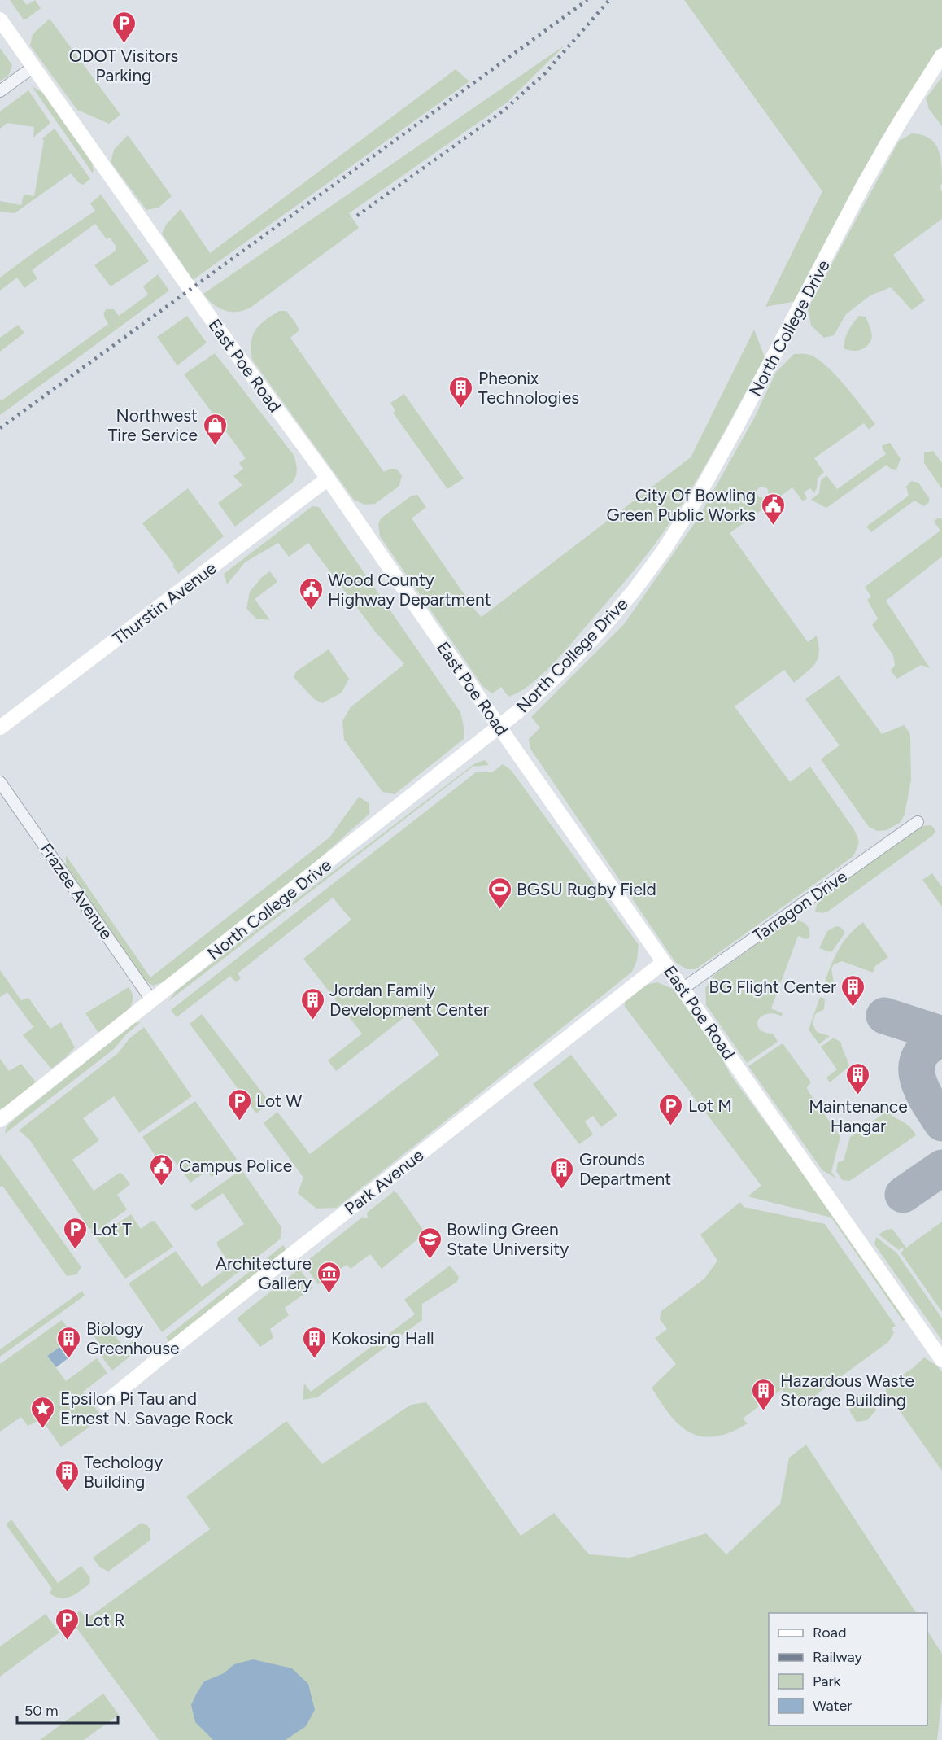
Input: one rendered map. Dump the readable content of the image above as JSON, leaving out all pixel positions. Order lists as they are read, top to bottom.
{
  "streets": {
    "street": [
      "North College Drive",
      "East Poe Road",
      "Thurstin Avenue",
      "Frazee Avenue",
      "Tarragon Drive",
      "Park Avenue"
    ]
  },
  "crossings": [
    ["North College Drive", "East Poe Road"],
    ["North College Drive", "Frazee Avenue"],
    ["East Poe Road", "Thurstin Avenue"],
    ["East Poe Road", "Tarragon Drive"],
    ["East Poe Road", "Park Avenue"]
  ],
  "places": {
    "parking": [
      "ODOT Visitors Parking",
      "Lot W",
      "Lot M",
      "Lot T",
      "Lot R"
    ],
    "building": [
      "Pheonix Technologies",
      "BG Flight Center",
      "Jordan Family Development Center",
      "Maintenance Hangar",
      "Grounds Department",
      "Biology Greenhouse",
      "Kokosing Hall",
      "Hazardous Waste Storage Building",
      "Techology Building"
    ],
    "shop": ["Northwest Tire Service"],
    "public building": ["City Of Bowling Green Public Works", "Wood County Highway Department", "Campus Police"],
    "sports": ["BGSU Rugby Field"],
    "school or university": ["Bowling Green State University"],
    "museum": ["Architecture Gallery"],
    "place": ["Epsilon Pi Tau and Ernest N. Savage Rock"]
  },
  "legend": [
    "Road",
    "Railway",
    "Park",
    "Water"
  ],
  "scale_bar": "50 m"
}
